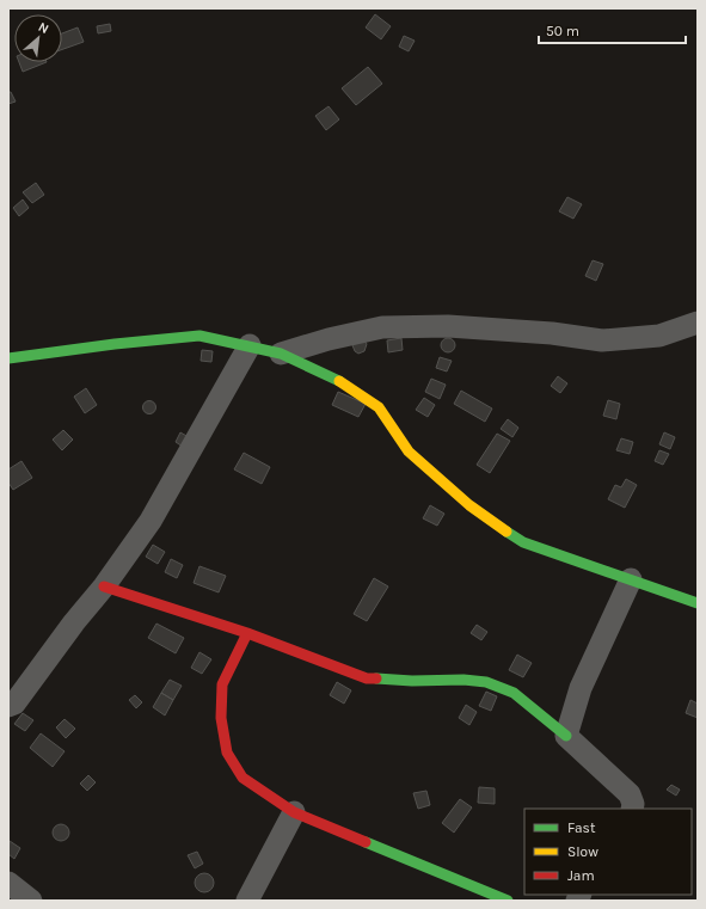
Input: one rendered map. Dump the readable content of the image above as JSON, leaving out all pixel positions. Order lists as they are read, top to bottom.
{
  "legend": ["Fast", "Slow", "Jam"],
  "scale_bar": "50 m",
  "north": "top right"
}
